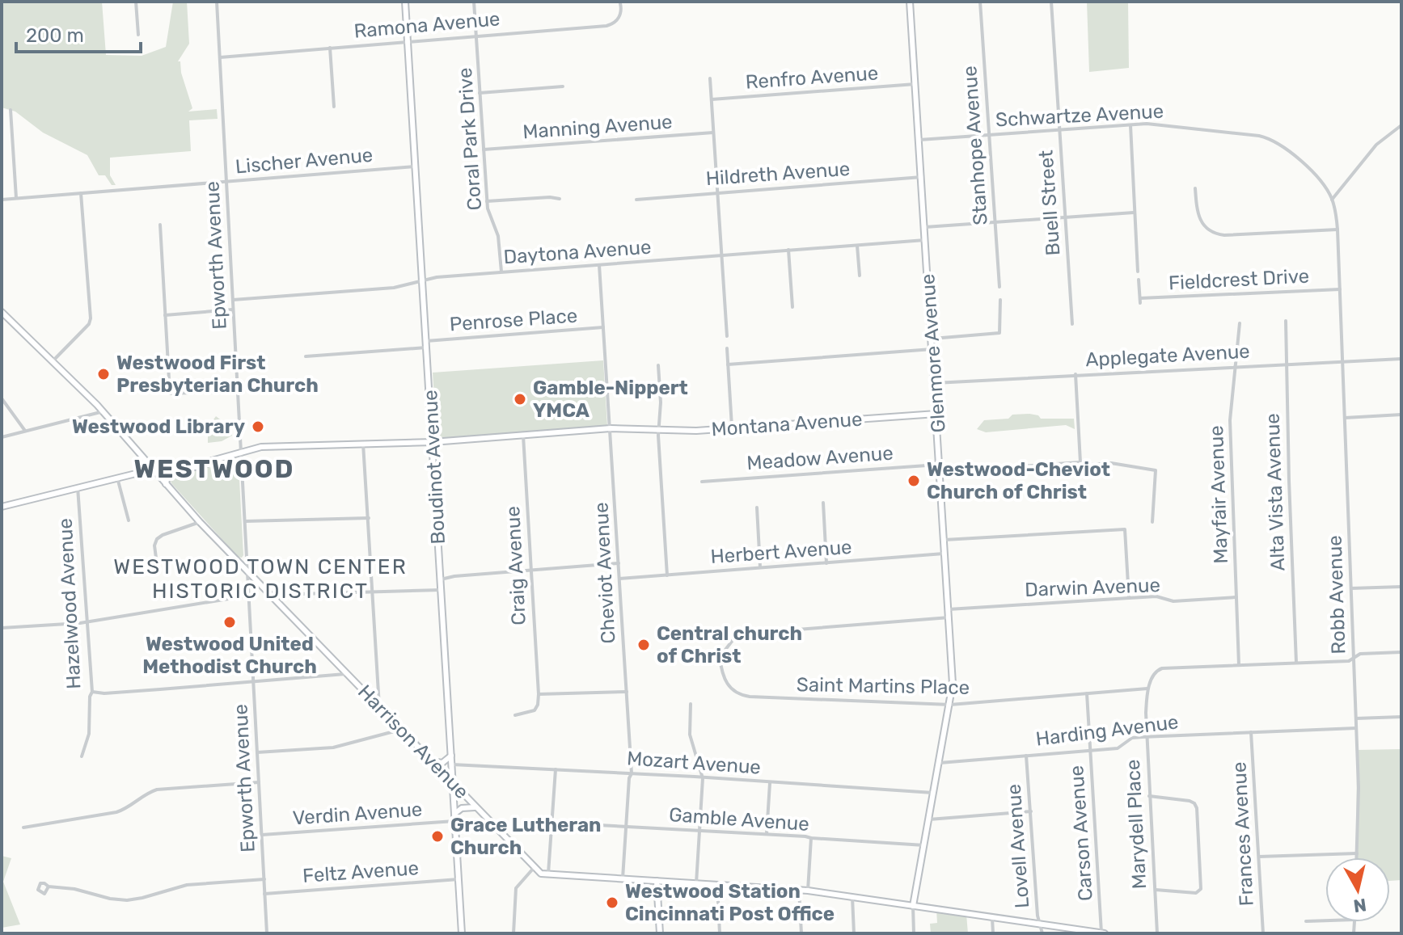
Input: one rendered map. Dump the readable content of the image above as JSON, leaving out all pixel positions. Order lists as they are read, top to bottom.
{
  "streets": {
    "street": [
      "Ramona Avenue",
      "Renfro Avenue",
      "Schwartze Avenue",
      "Manning Avenue",
      "Coral Park Drive",
      "Stanhope Avenue",
      "Lischer Avenue",
      "Hildreth Avenue",
      "Buell Street",
      "Daytona Avenue",
      "Epworth Avenue",
      "Fieldcrest Drive",
      "Penrose Place",
      "Glenmore Avenue",
      "Applegate Avenue",
      "Montana Avenue",
      "Meadow Avenue",
      "Boudinot Avenue",
      "Alta Vista Avenue",
      "Mayfair Avenue",
      "Herbert Avenue",
      "Craig Avenue",
      "Cheviot Avenue",
      "Darwin Avenue",
      "Robb Avenue",
      "Hazelwood Avenue",
      "Saint Martins Place",
      "Harding Avenue",
      "Harrison Avenue",
      "Mozart Avenue",
      "Verdin Avenue",
      "Gamble Avenue",
      "Marydell Place",
      "Carson Avenue",
      "Frances Avenue",
      "Lovell Avenue",
      "Feltz Avenue"
    ]
  },
  "crossings": [
    ["Ramona Avenue", "Coral Park Drive"],
    ["Ramona Avenue", "Epworth Avenue"],
    ["Ramona Avenue", "Boudinot Avenue"],
    ["Renfro Avenue", "Glenmore Avenue"],
    ["Schwartze Avenue", "Stanhope Avenue"],
    ["Schwartze Avenue", "Buell Street"],
    ["Schwartze Avenue", "Glenmore Avenue"],
    ["Schwartze Avenue", "Robb Avenue"],
    ["Manning Avenue", "Coral Park Drive"],
    ["Coral Park Drive", "Daytona Avenue"],
    ["Lischer Avenue", "Epworth Avenue"],
    ["Lischer Avenue", "Boudinot Avenue"],
    ["Hildreth Avenue", "Glenmore Avenue"],
    ["Daytona Avenue", "Epworth Avenue"],
    ["Daytona Avenue", "Glenmore Avenue"],
    ["Daytona Avenue", "Boudinot Avenue"],
    ["Daytona Avenue", "Cheviot Avenue"],
    ["Epworth Avenue", "Montana Avenue"],
    ["Epworth Avenue", "Harrison Avenue"],
    ["Epworth Avenue", "Verdin Avenue"],
    ["Epworth Avenue", "Feltz Avenue"],
    ["Fieldcrest Drive", "Robb Avenue"],
    ["Penrose Place", "Boudinot Avenue"],
    ["Penrose Place", "Cheviot Avenue"],
    ["Glenmore Avenue", "Applegate Avenue"],
    ["Glenmore Avenue", "Montana Avenue"],
    ["Glenmore Avenue", "Meadow Avenue"],
    ["Glenmore Avenue", "Herbert Avenue"],
    ["Glenmore Avenue", "Darwin Avenue"],
    ["Glenmore Avenue", "Saint Martins Place"],
    ["Glenmore Avenue", "Harding Avenue"],
    ["Glenmore Avenue", "Harrison Avenue"],
    ["Glenmore Avenue", "Mozart Avenue"],
    ["Glenmore Avenue", "Gamble Avenue"],
    ["Applegate Avenue", "Alta Vista Avenue"],
    ["Applegate Avenue", "Mayfair Avenue"],
    ["Applegate Avenue", "Robb Avenue"],
    ["Montana Avenue", "Boudinot Avenue"],
    ["Montana Avenue", "Craig Avenue"],
    ["Montana Avenue", "Cheviot Avenue"],
    ["Montana Avenue", "Hazelwood Avenue"],
    ["Montana Avenue", "Harrison Avenue"],
    ["Boudinot Avenue", "Harrison Avenue"],
    ["Boudinot Avenue", "Mozart Avenue"],
    ["Boudinot Avenue", "Verdin Avenue"],
    ["Boudinot Avenue", "Feltz Avenue"],
    ["Mayfair Avenue", "Darwin Avenue"],
    ["Mayfair Avenue", "Marydell Place"],
    ["Herbert Avenue", "Cheviot Avenue"],
    ["Cheviot Avenue", "Harrison Avenue"],
    ["Cheviot Avenue", "Mozart Avenue"],
    ["Cheviot Avenue", "Gamble Avenue"],
    ["Robb Avenue", "Harding Avenue"],
    ["Saint Martins Place", "Marydell Place"],
    ["Saint Martins Place", "Carson Avenue"],
    ["Harding Avenue", "Marydell Place"],
    ["Harding Avenue", "Carson Avenue"],
    ["Harding Avenue", "Frances Avenue"],
    ["Harding Avenue", "Lovell Avenue"],
    ["Harrison Avenue", "Carson Avenue"],
    ["Harrison Avenue", "Lovell Avenue"]
  ],
  "districts": ["WESTWOOD", "WESTWOOD TOWN CENTER HISTORIC DISTRICT"],
  "places": [
    "Westwood First Presbyterian Church",
    "Gamble-Nippert YMCA",
    "Westwood Library",
    "Westwood-Cheviot Church of Christ",
    "Westwood United Methodist Church",
    "Central church of Christ",
    "Grace Lutheran Church",
    "Westwood Station Cincinnati Post Office"
  ],
  "scale_bar": "200 m",
  "north": "bottom"
}
